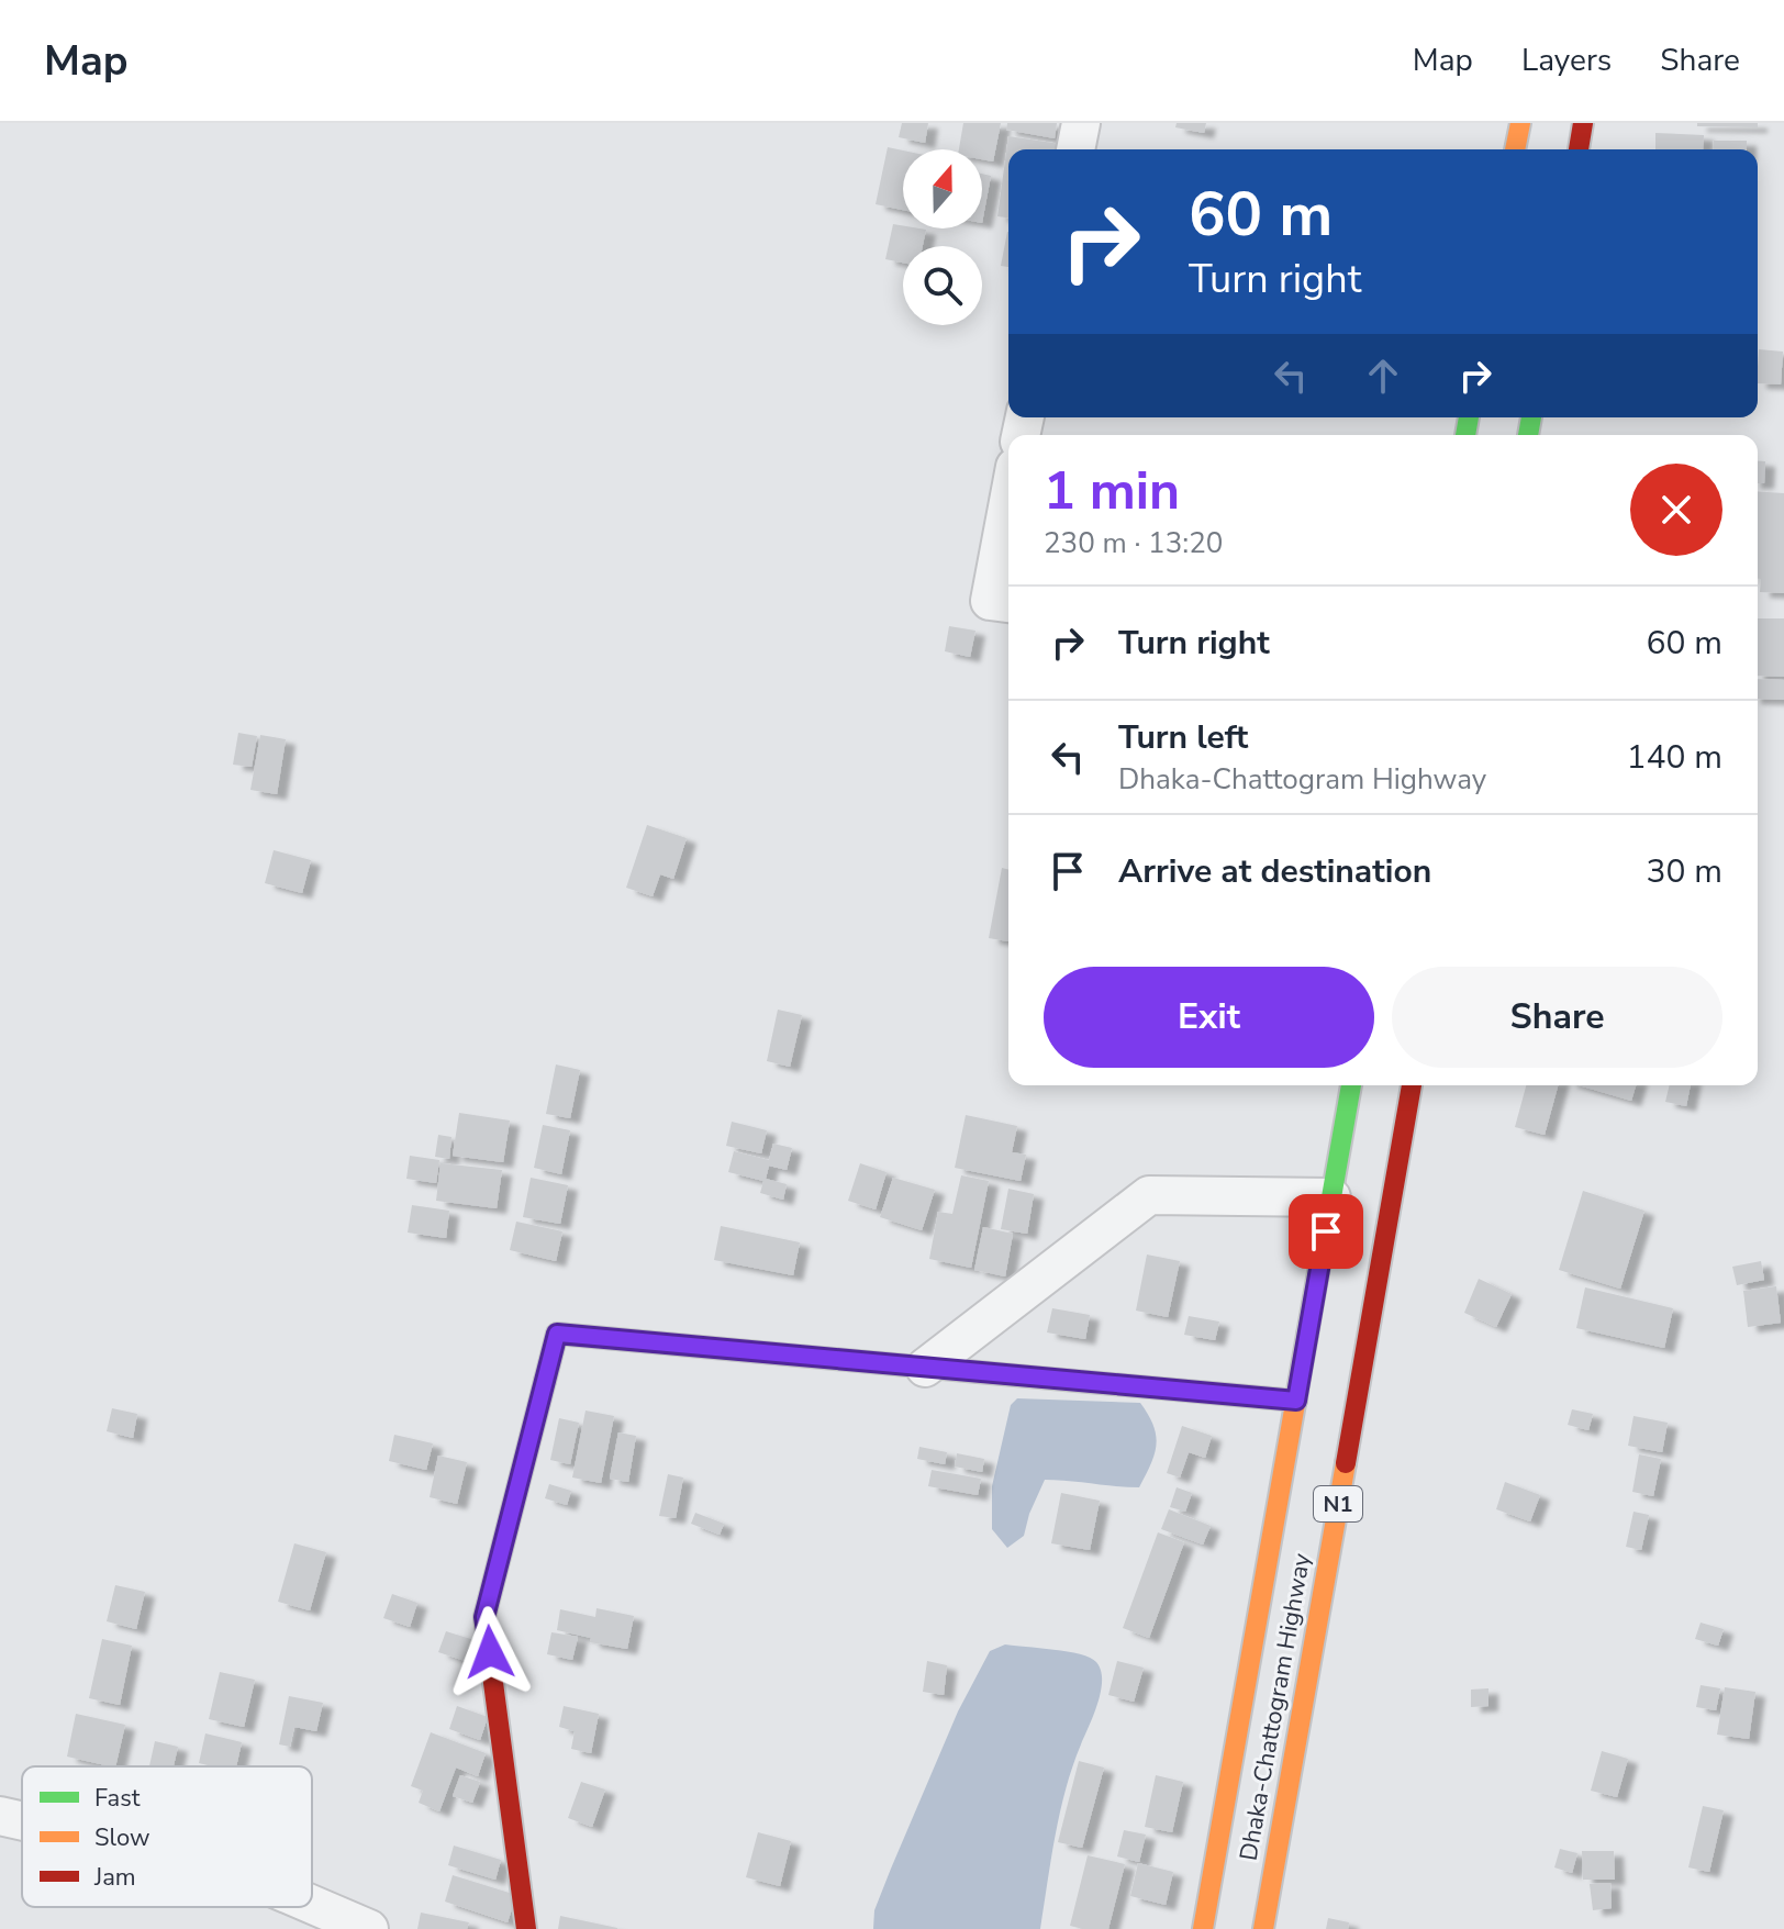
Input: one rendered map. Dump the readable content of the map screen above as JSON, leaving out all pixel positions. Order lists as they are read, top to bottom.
{
  "streets": {
    "main road": ["N1", "Dhaka-Chattogram Highway"]
  },
  "legend": ["Fast", "Slow", "Jam"],
  "north": "top",
  "page": {
    "header": "Map",
    "nav": ["Map", "Layers", "Share"],
    "turn": ["60 m", "Turn right"],
    "heading": ["1 min", "230 m · 13:20"],
    "list": [
      {
        "name": "Turn right",
        "value": "60 m"
      },
      {
        "name": "Turn left",
        "note": "Dhaka-Chattogram Highway",
        "value": "140 m"
      },
      {
        "name": "Arrive at destination",
        "value": "30 m"
      }
    ],
    "buttons": ["Exit", "Share"]
  }
}
